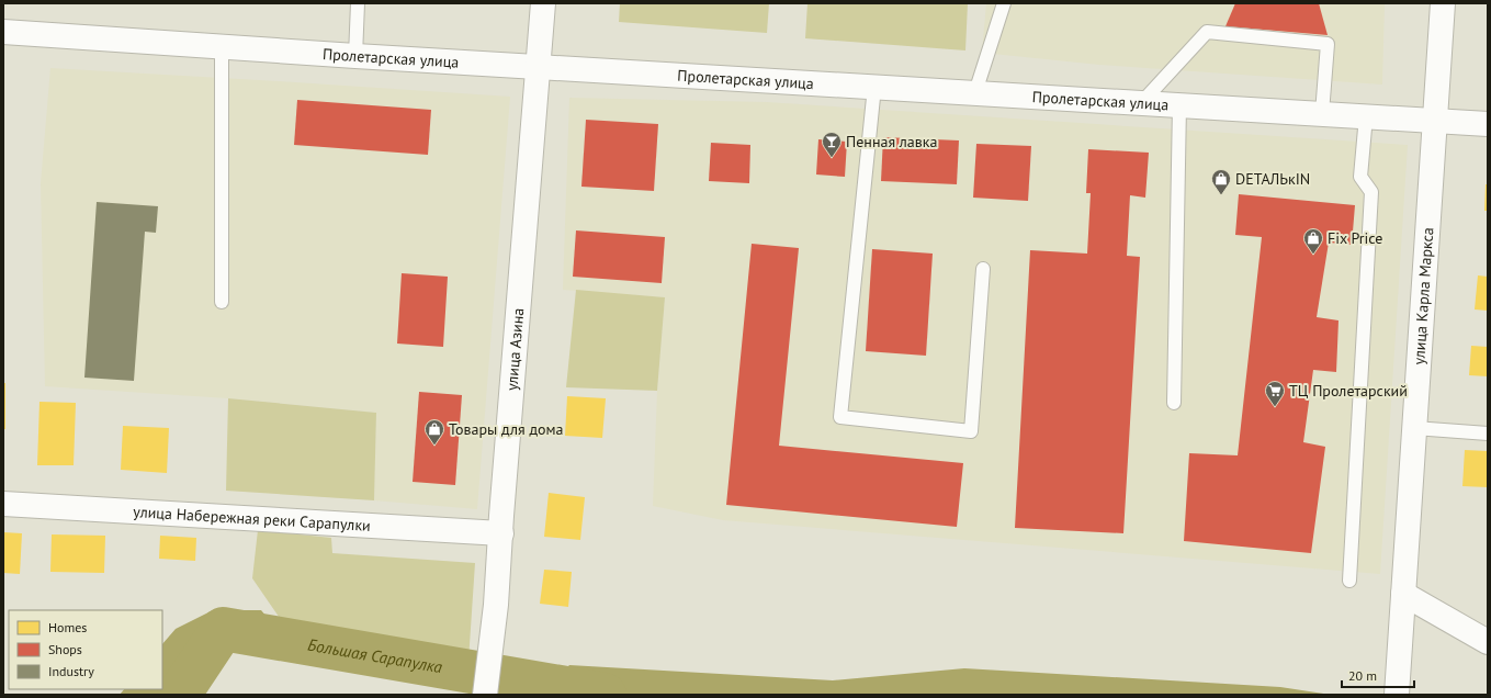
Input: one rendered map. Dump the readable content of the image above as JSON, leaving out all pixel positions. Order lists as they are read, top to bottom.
{
  "streets": {
    "street": [
      "Пролетарская улица",
      "улица Карла Маркса",
      "улица Азина",
      "улица Набережная реки Сарапулки"
    ]
  },
  "crossings": [
    ["Пролетарская улица", "улица Карла Маркса"],
    ["Пролетарская улица", "улица Азина"],
    ["улица Азина", "улица Набережная реки Сарапулки"]
  ],
  "water": ["Большая Сарапулка"],
  "places": {
    "bar": ["Пенная лавка"],
    "shop": ["DЕТАЛЬкIN", "Fix Price", "Товары для дома"],
    "supermarket": ["ТЦ Пролетарский"]
  },
  "legend": ["Homes", "Shops", "Industry"],
  "scale_bar": "20 m"
}
